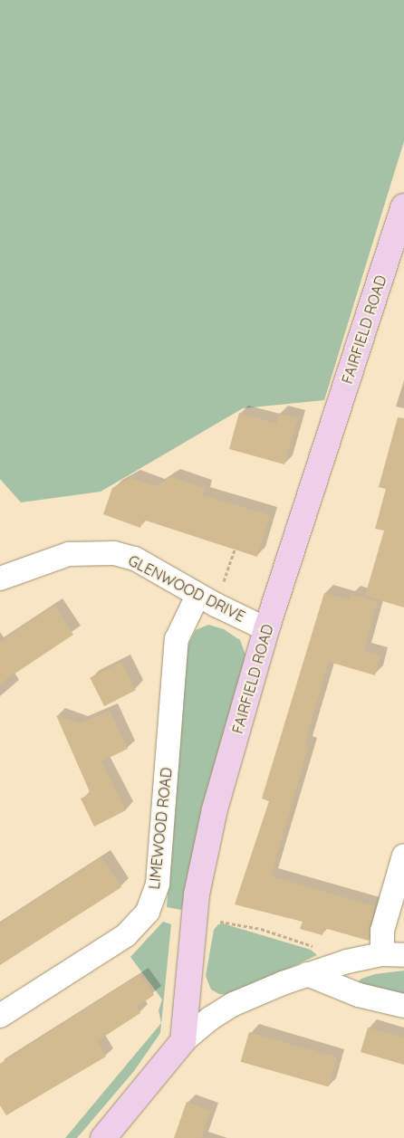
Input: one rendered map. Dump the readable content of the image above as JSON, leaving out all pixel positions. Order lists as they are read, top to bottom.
{
  "streets": {
    "street": ["FAIRFIELD ROAD", "GLENWOOD DRIVE", "LIMEWOOD ROAD"]
  },
  "crossings": [
    ["FAIRFIELD ROAD", "GLENWOOD DRIVE"],
    ["GLENWOOD DRIVE", "LIMEWOOD ROAD"]
  ]
}
